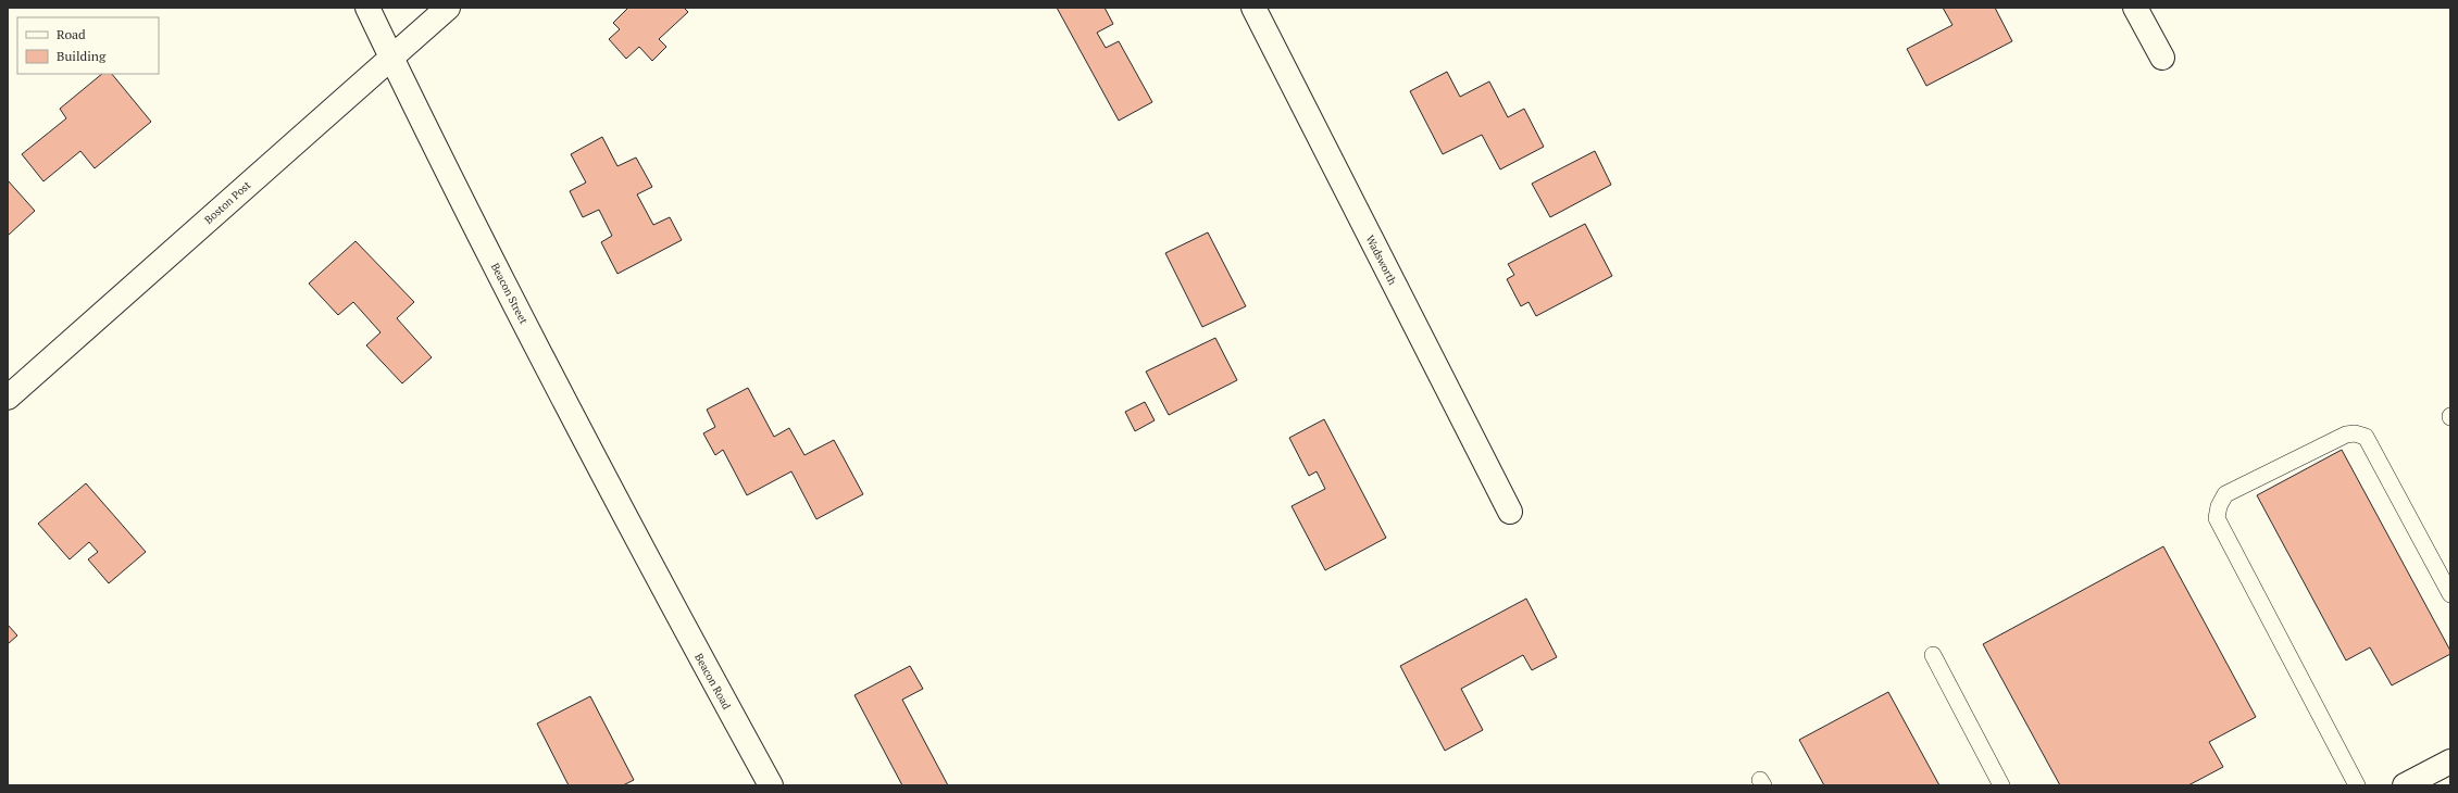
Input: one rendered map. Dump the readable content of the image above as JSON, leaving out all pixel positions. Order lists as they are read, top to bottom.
{
  "streets": {
    "street": [
      "Boston Post",
      "Wadsworth",
      "Beacon Street",
      "Beacon Road"
    ]
  },
  "crossings": [
    ["Boston Post", "Beacon Street"],
    ["Beacon Street", "Beacon Road"]
  ],
  "legend": ["Road", "Building"]
}
